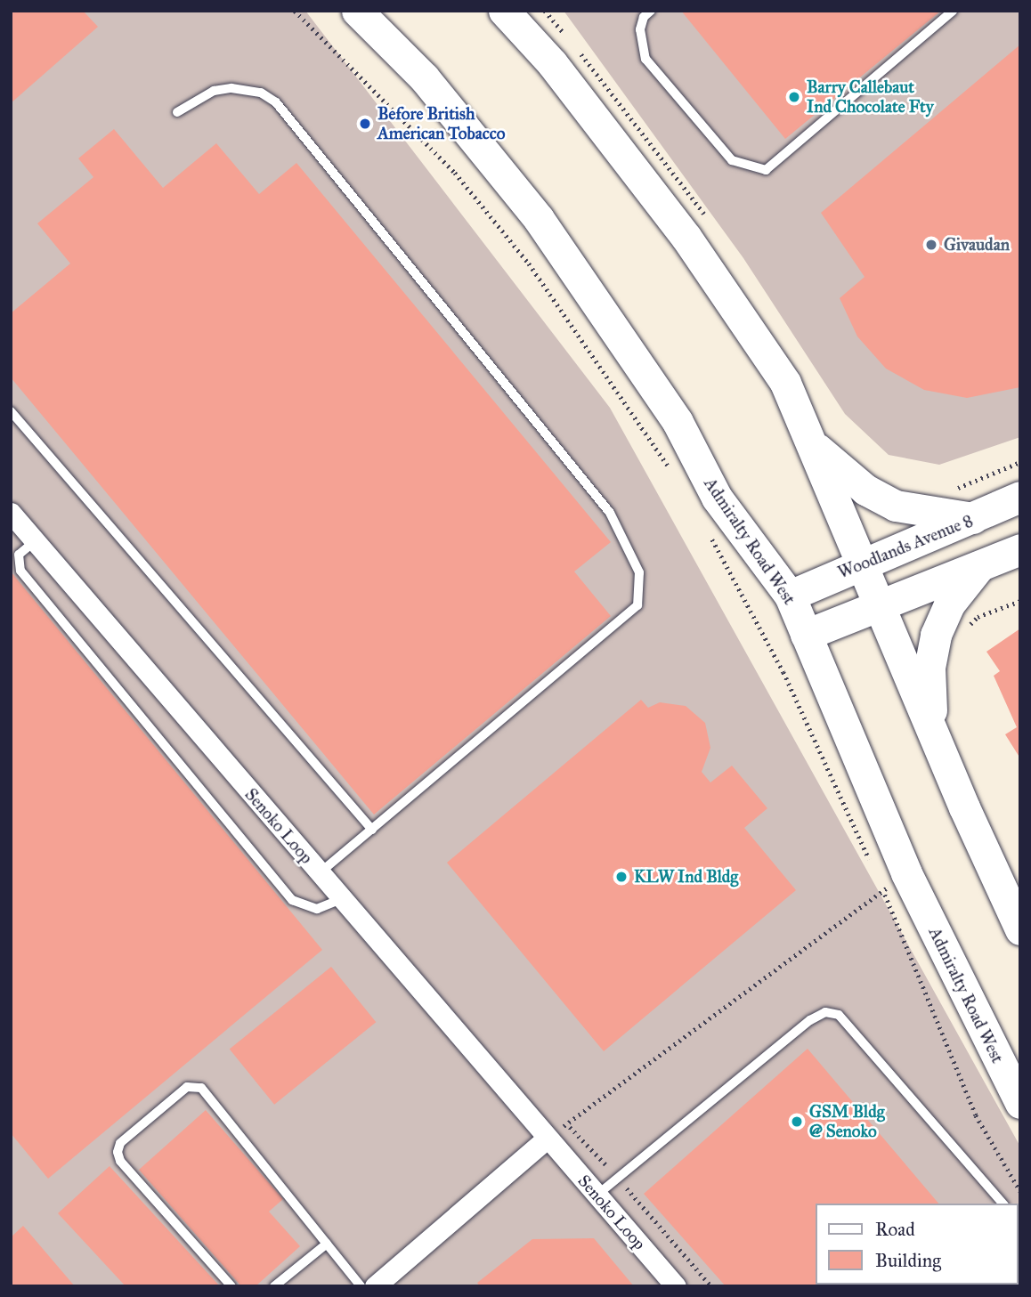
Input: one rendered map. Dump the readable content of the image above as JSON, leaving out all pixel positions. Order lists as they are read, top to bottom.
{
  "streets": {
    "main road": ["Admiralty Road West", "Woodlands Avenue 8"],
    "street": ["Senoko Loop"]
  },
  "crossings": [
    ["Admiralty Road West", "Woodlands Avenue 8"]
  ],
  "places": [
    "Barry Callebaut Ind Chocolate Fty",
    "Before British American Tobacco",
    "Givaudan",
    "KLW Ind Bldg",
    "GSM Bldg @ Senoko"
  ],
  "legend": ["Road", "Building"]
}
